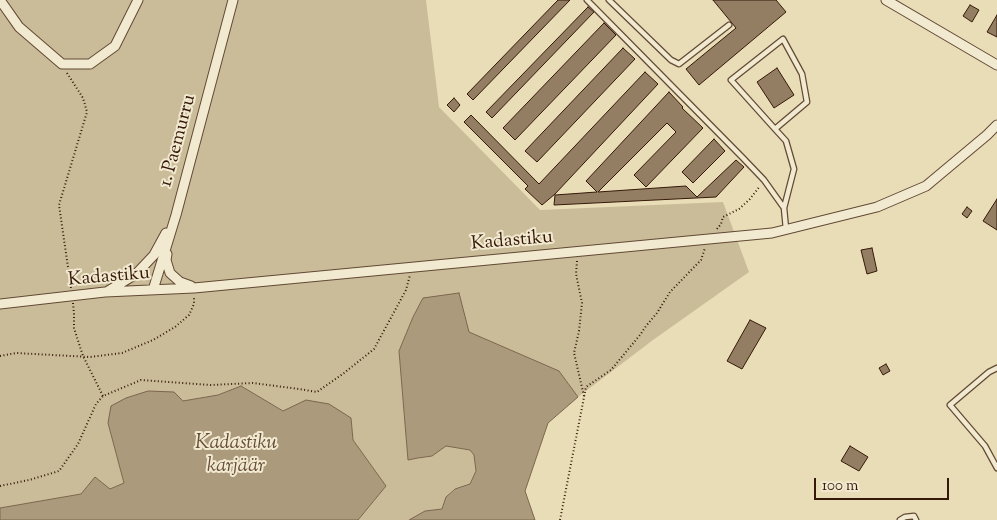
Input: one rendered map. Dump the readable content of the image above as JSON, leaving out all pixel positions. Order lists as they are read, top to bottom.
{
  "streets": {
    "street": ["1. Paemurru", "Kadastiku"]
  },
  "crossings": [
    ["1. Paemurru", "Kadastiku"]
  ],
  "water": ["Kadastiku karjäär"],
  "scale_bar": "100 m"
}
